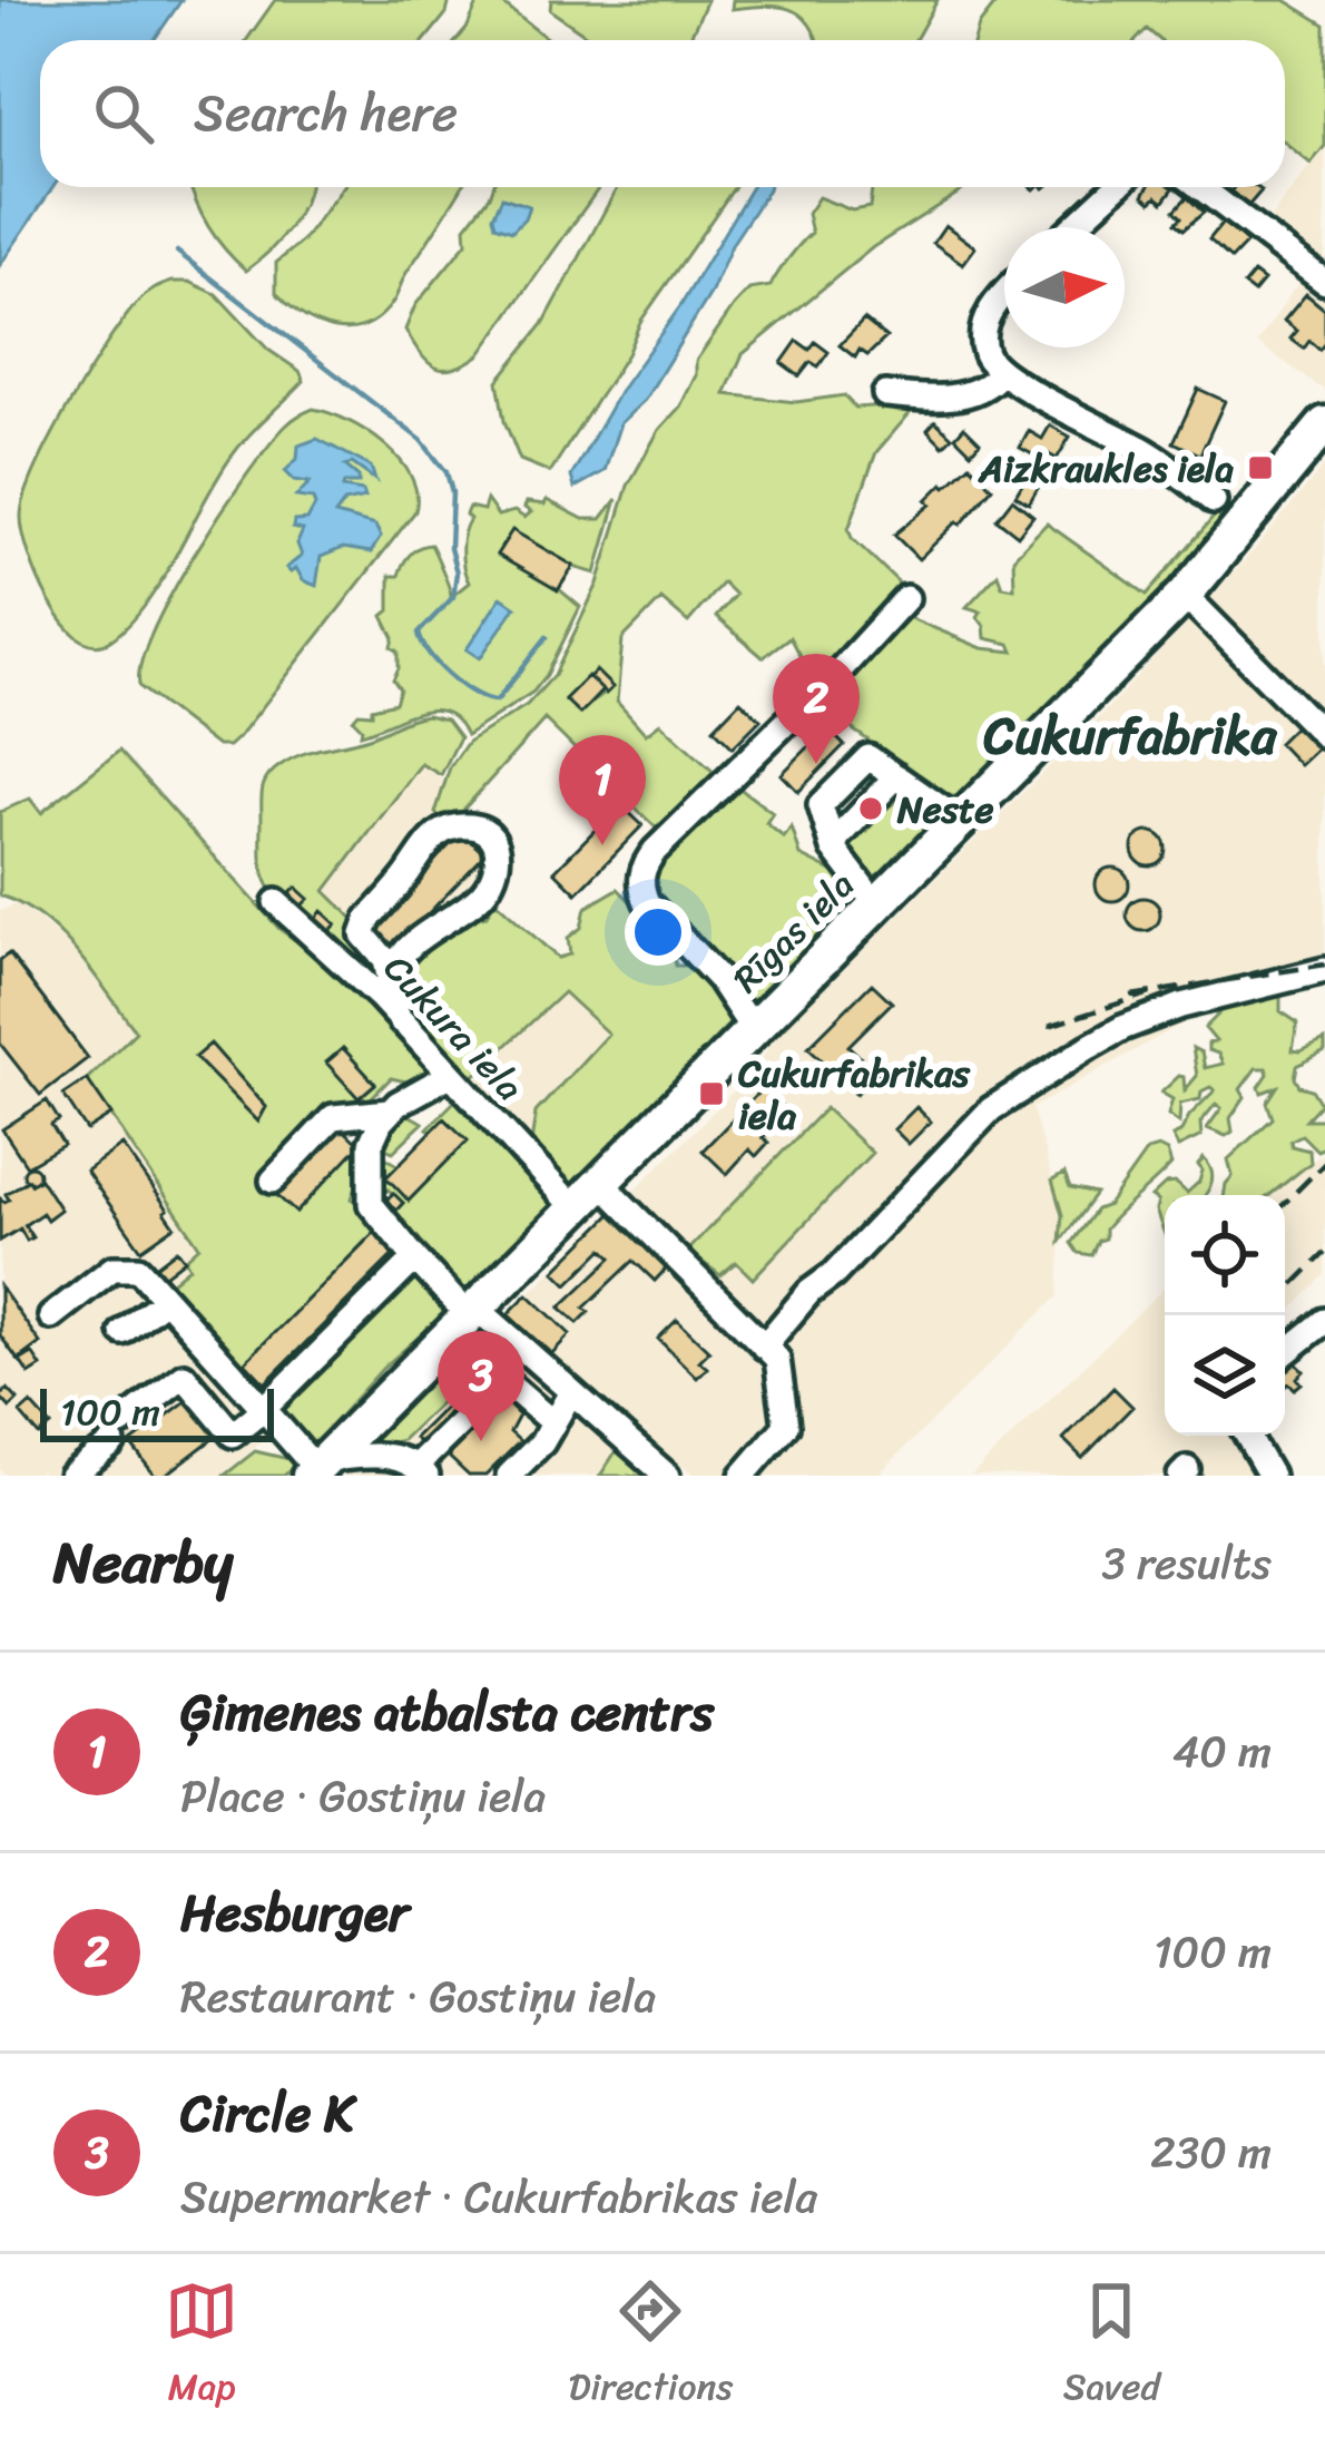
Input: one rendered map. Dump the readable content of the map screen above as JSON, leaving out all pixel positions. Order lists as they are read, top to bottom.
{
  "streets": {
    "highway": ["Rīgas iela"],
    "street": ["Cukura iela"]
  },
  "crossings": [
    ["Rīgas iela", "Cukura iela"]
  ],
  "districts": ["Cukurfabrika"],
  "places": {
    "transit": ["Aizkraukles iela", "Cukurfabrikas iela"],
    "other": ["Neste"]
  },
  "scale_bar": "100 m",
  "north": "right",
  "page": {
    "search": "Search here",
    "pins": ["2", "1", "3"],
    "scale": "100 m",
    "heading": ["Nearby", "3 results"],
    "list": [
      {
        "mark": "1",
        "name": "Ģimenes atbalsta centrs",
        "note": "Place · Gostiņu iela",
        "value": "40 m"
      },
      {
        "mark": "2",
        "name": "Hesburger",
        "note": "Restaurant · Gostiņu iela",
        "value": "100 m"
      },
      {
        "mark": "3",
        "name": "Circle K",
        "note": "Supermarket · Cukurfabrikas iela",
        "value": "230 m"
      }
    ],
    "nav": ["Map", "Directions", "Saved"]
  }
}
